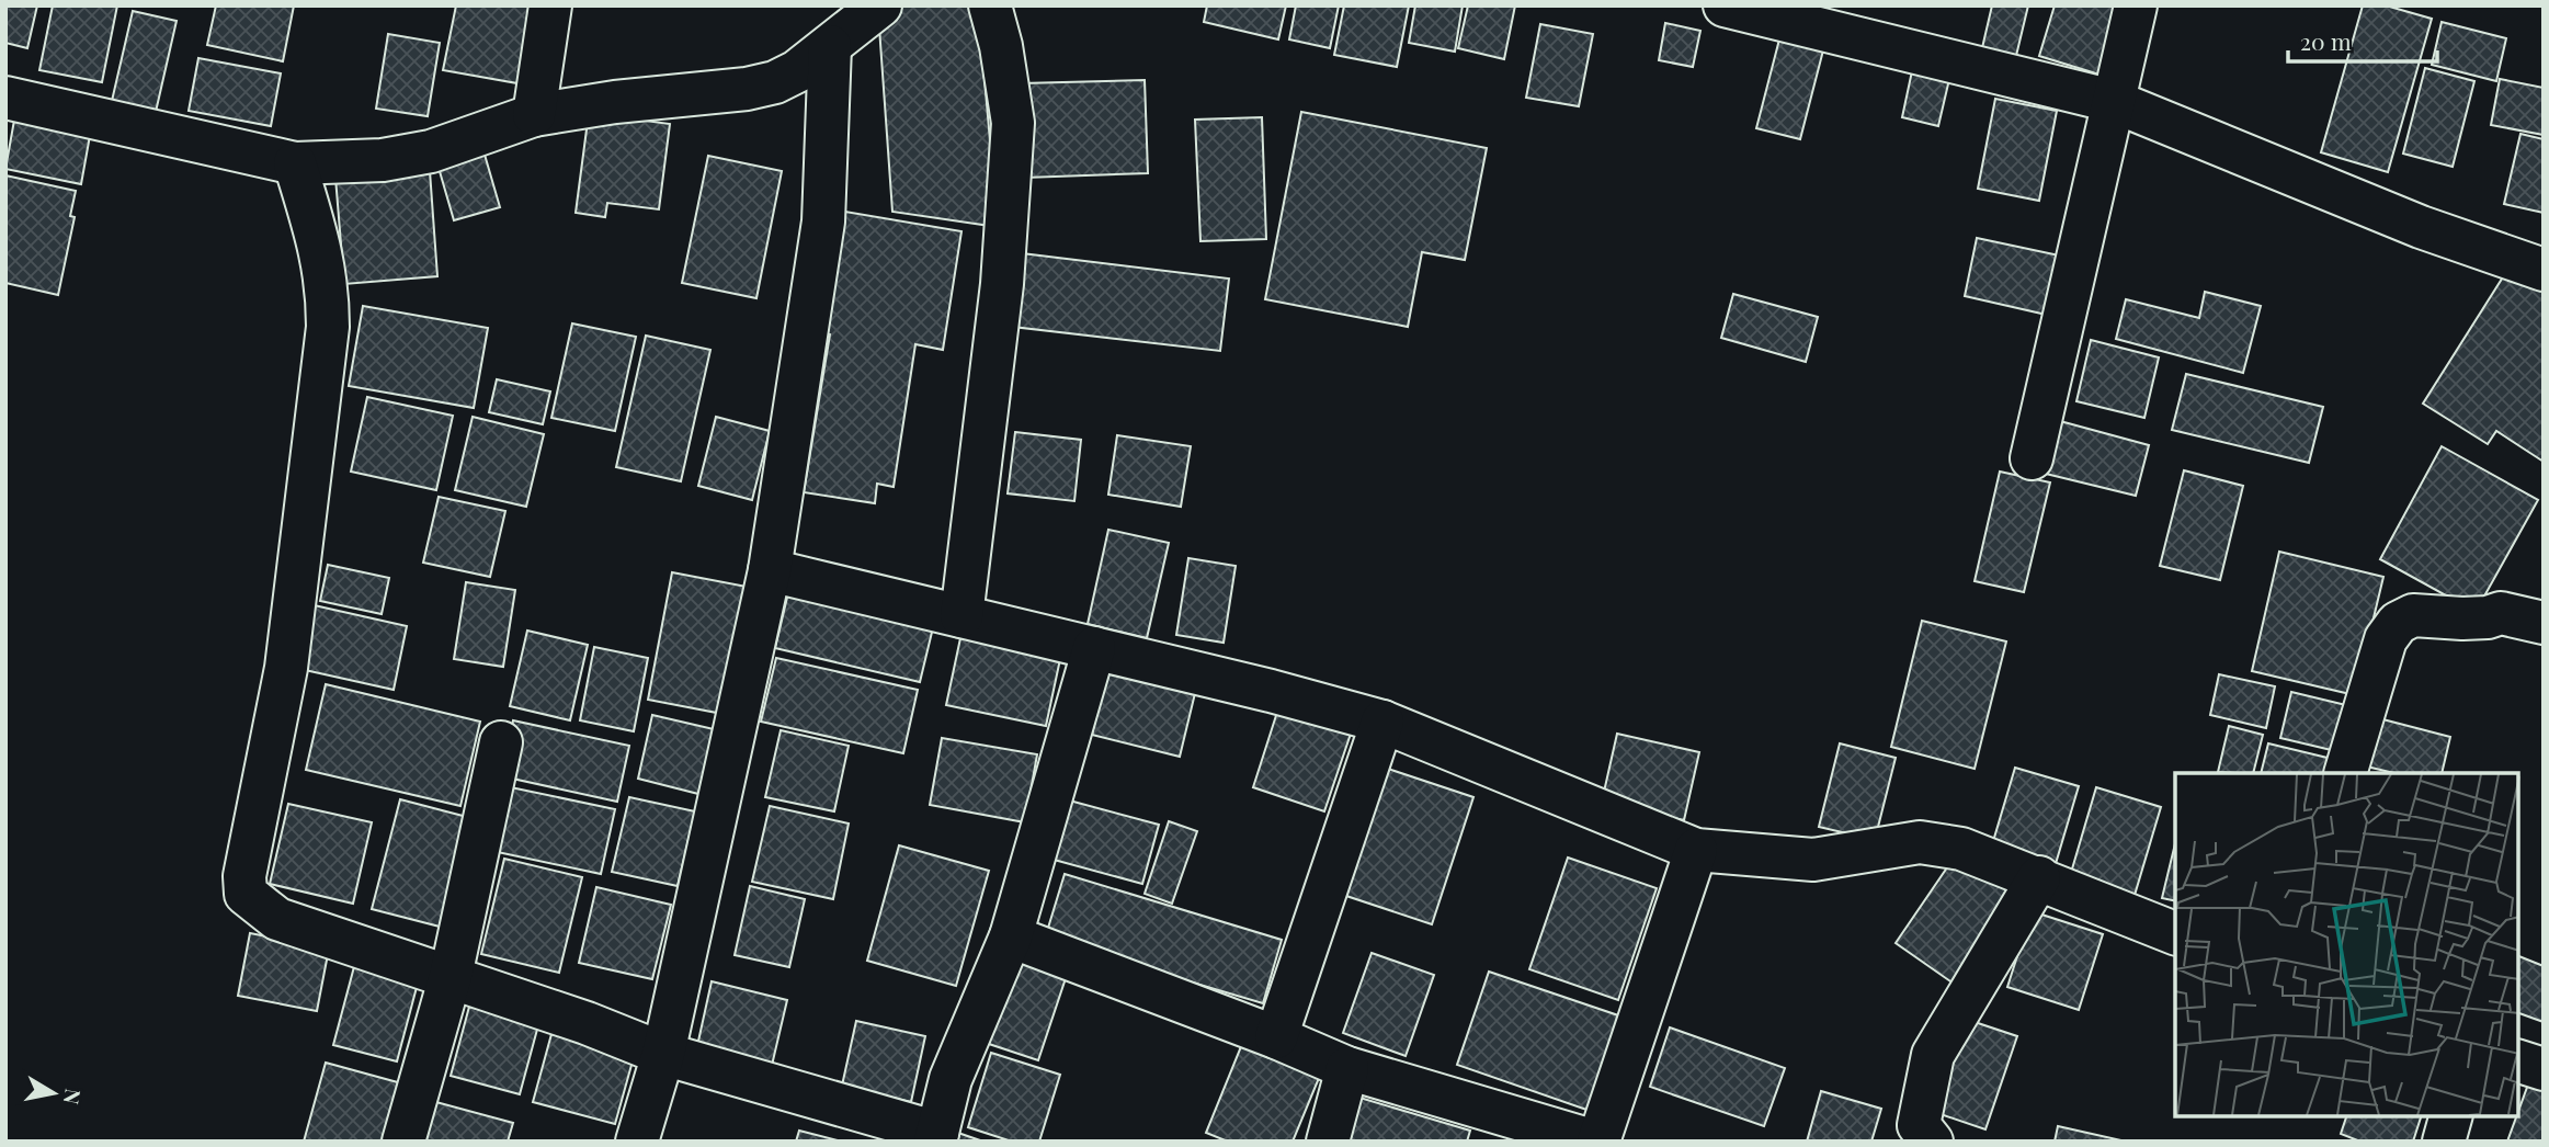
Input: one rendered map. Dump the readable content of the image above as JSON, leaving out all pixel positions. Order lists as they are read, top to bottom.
{
  "scale_bar": "20 m",
  "north": "right"
}
